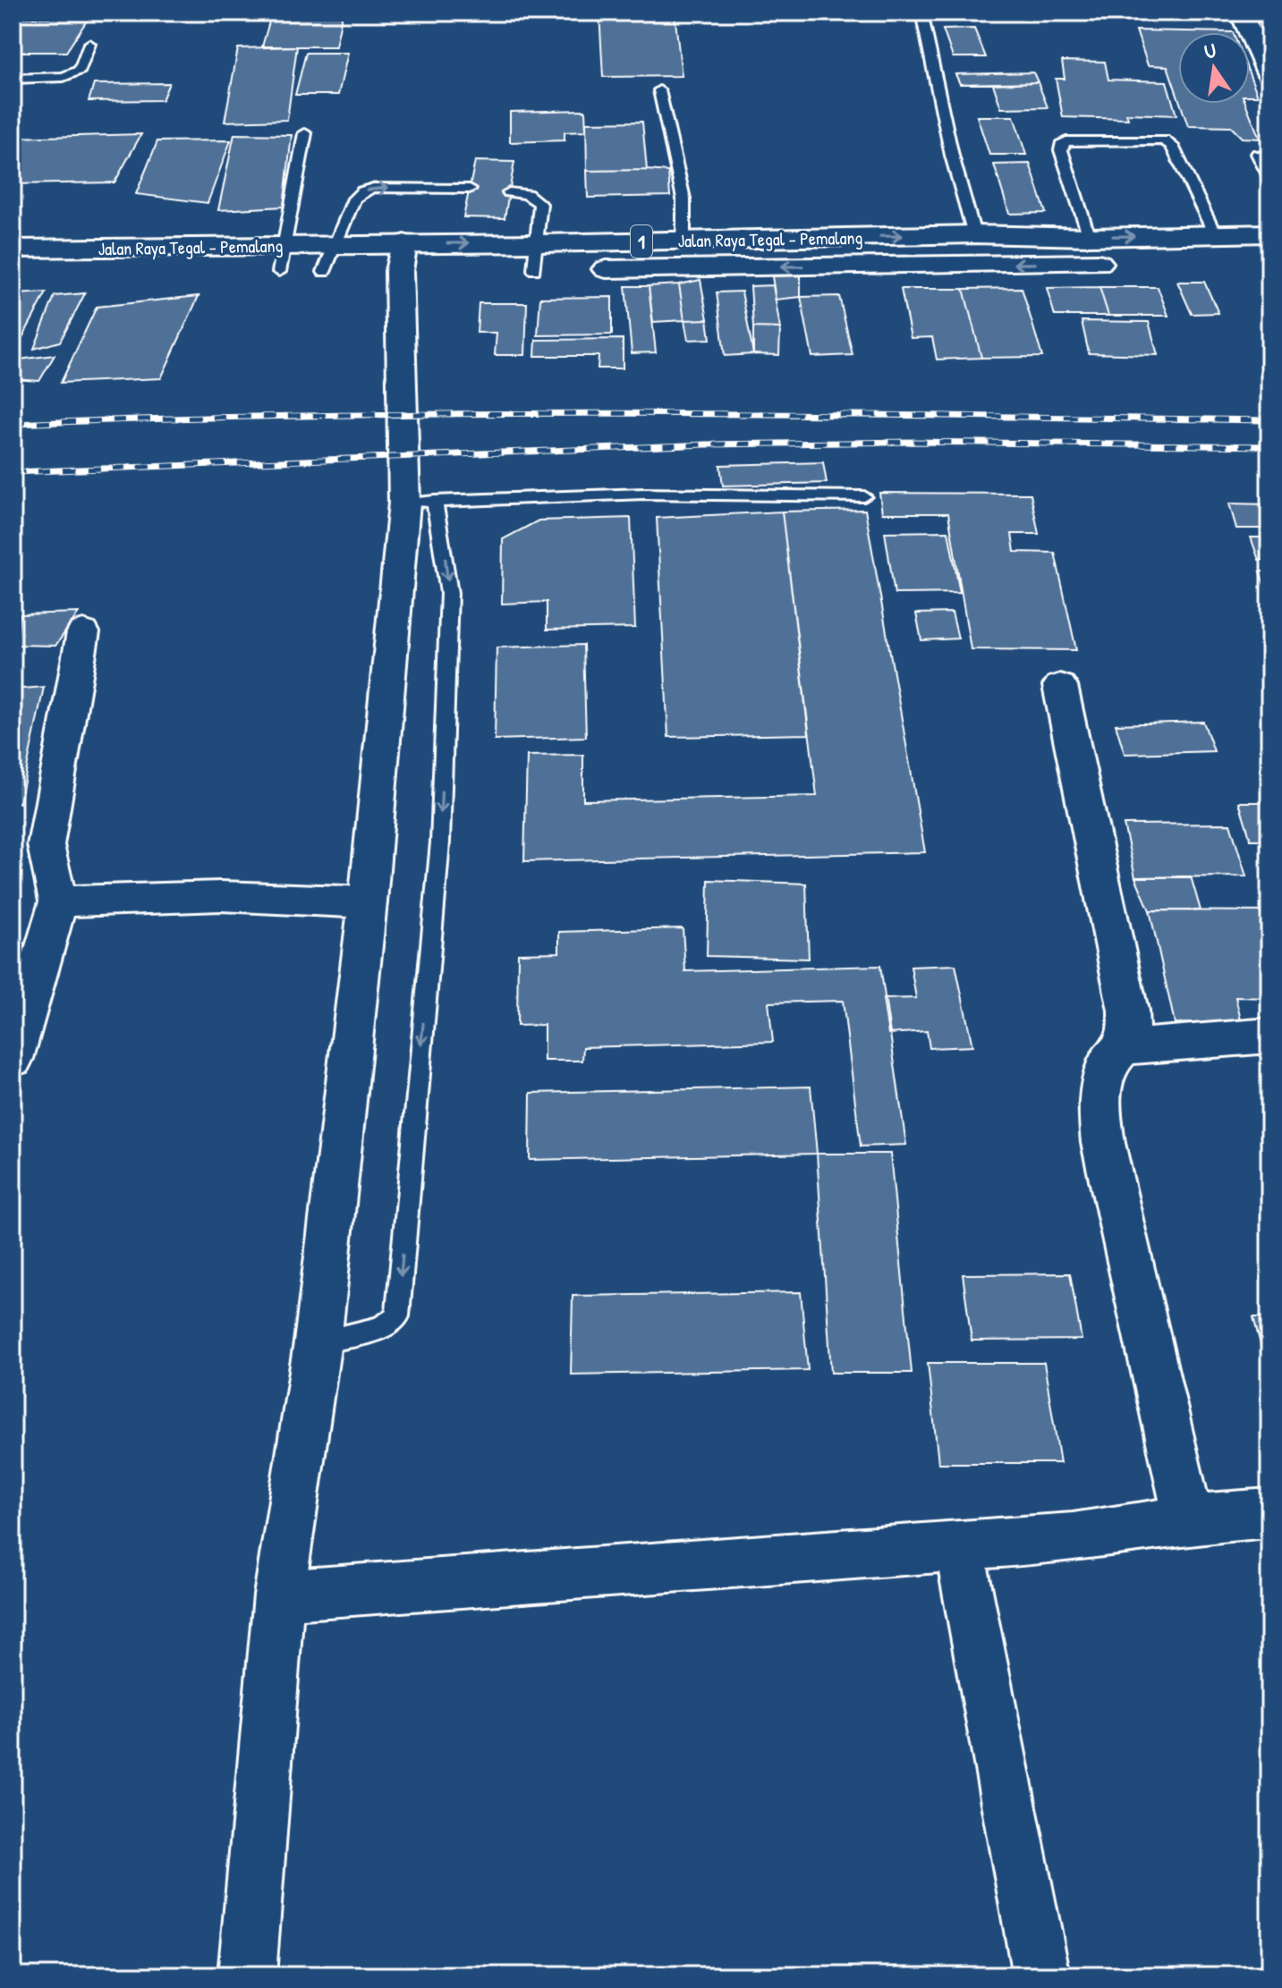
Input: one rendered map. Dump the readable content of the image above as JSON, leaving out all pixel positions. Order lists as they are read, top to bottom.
{
  "streets": {
    "main road": ["Jalan Raya Tegal - Pemalang", "1"]
  },
  "north": "top"
}
